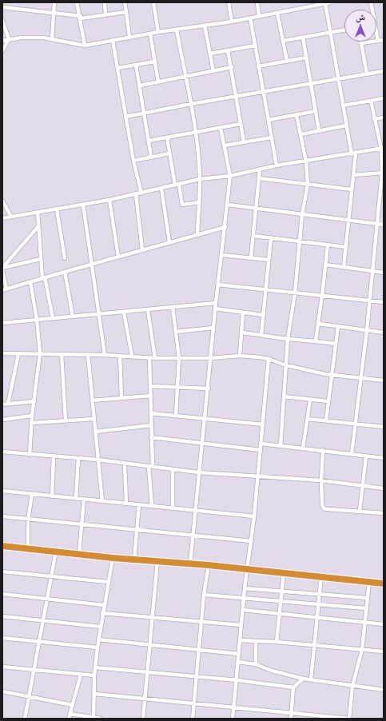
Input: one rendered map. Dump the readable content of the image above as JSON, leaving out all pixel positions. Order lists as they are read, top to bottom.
{
  "north": "top"
}
